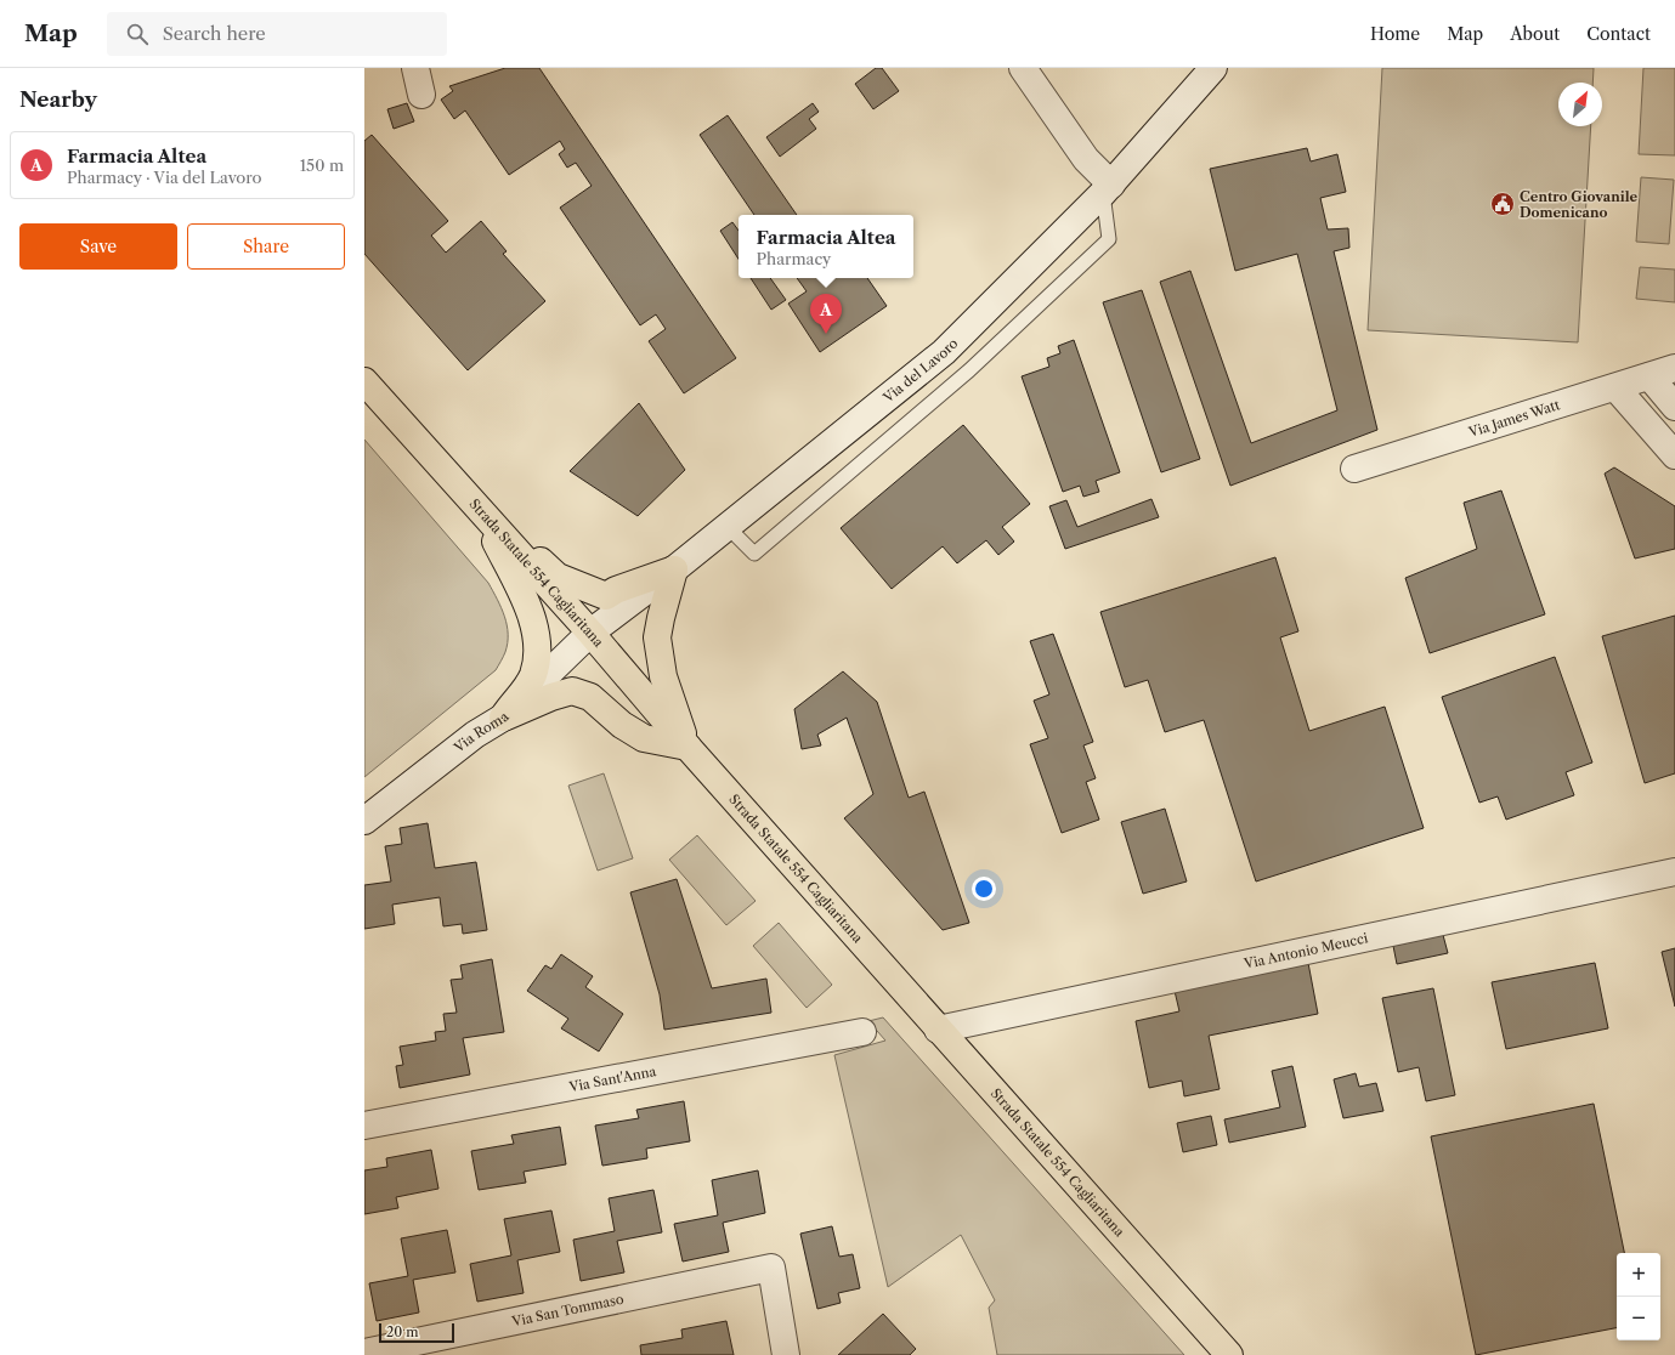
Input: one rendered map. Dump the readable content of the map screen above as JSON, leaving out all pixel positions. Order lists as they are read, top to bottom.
{
  "streets": {
    "main road": ["Strada Statale 554 Cagliaritana"],
    "street": [
      "Via del Lavoro",
      "Via James Watt",
      "Via Roma",
      "Via Antonio Meucci",
      "Via Sant'Anna",
      "Via San Tommaso"
    ]
  },
  "crossings": [
    ["Via del Lavoro", "Strada Statale 554 Cagliaritana"],
    ["Via del Lavoro", "Via Roma"],
    ["Strada Statale 554 Cagliaritana", "Via Roma"],
    ["Strada Statale 554 Cagliaritana", "Via Antonio Meucci"]
  ],
  "places": {
    "public building": ["Centro Giovanile Domenicano"]
  },
  "scale_bar": "20 m",
  "north": "top right",
  "page": {
    "header": "Map",
    "search": "Search here",
    "nav": [
      "Home",
      "Map",
      "About",
      "Contact"
    ],
    "heading": "Nearby",
    "list": [
      {
        "mark": "A",
        "name": "Farmacia Altea",
        "note": "Pharmacy · Via del Lavoro",
        "value": "150 m"
      }
    ],
    "buttons": ["Save", "Share"],
    "popup": ["Farmacia Altea", "Pharmacy"],
    "pins": "A",
    "map_buttons": ["+", "−"],
    "scale": "20 m"
  }
}
